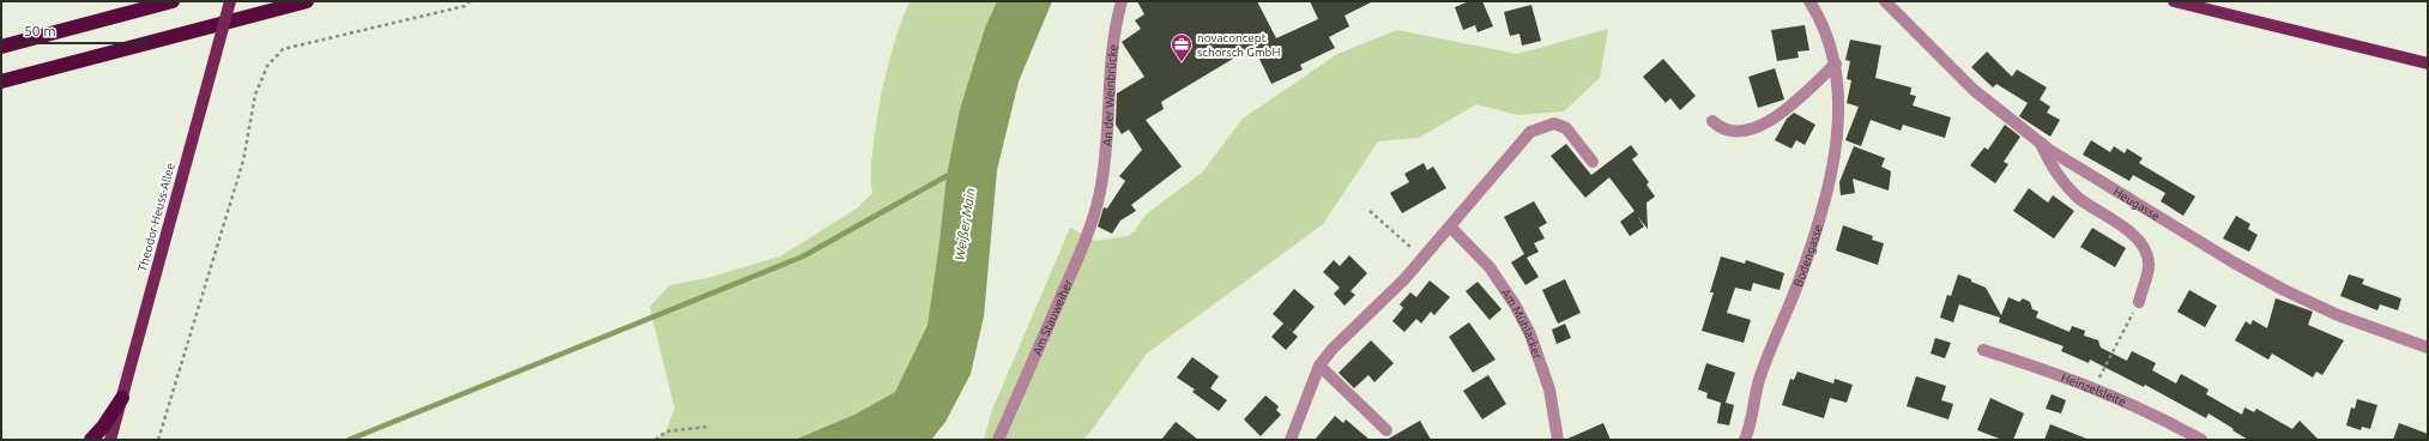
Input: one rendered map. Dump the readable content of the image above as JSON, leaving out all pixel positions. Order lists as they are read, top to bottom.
{
  "streets": {
    "main road": ["Theodor-Heuss-Allee"],
    "street": [
      "An der Weinbrücke",
      "Heugasse",
      "Bodengasse",
      "Am Stauweiher",
      "Am Mühlacker",
      "Heinzelsleite"
    ]
  },
  "crossings": [
    ["An der Weinbrücke", "Am Stauweiher"]
  ],
  "water": ["Weißer Main"],
  "places": {
    "office": ["novaconcept schorsch GmbH"]
  },
  "scale_bar": "50 m"
}
